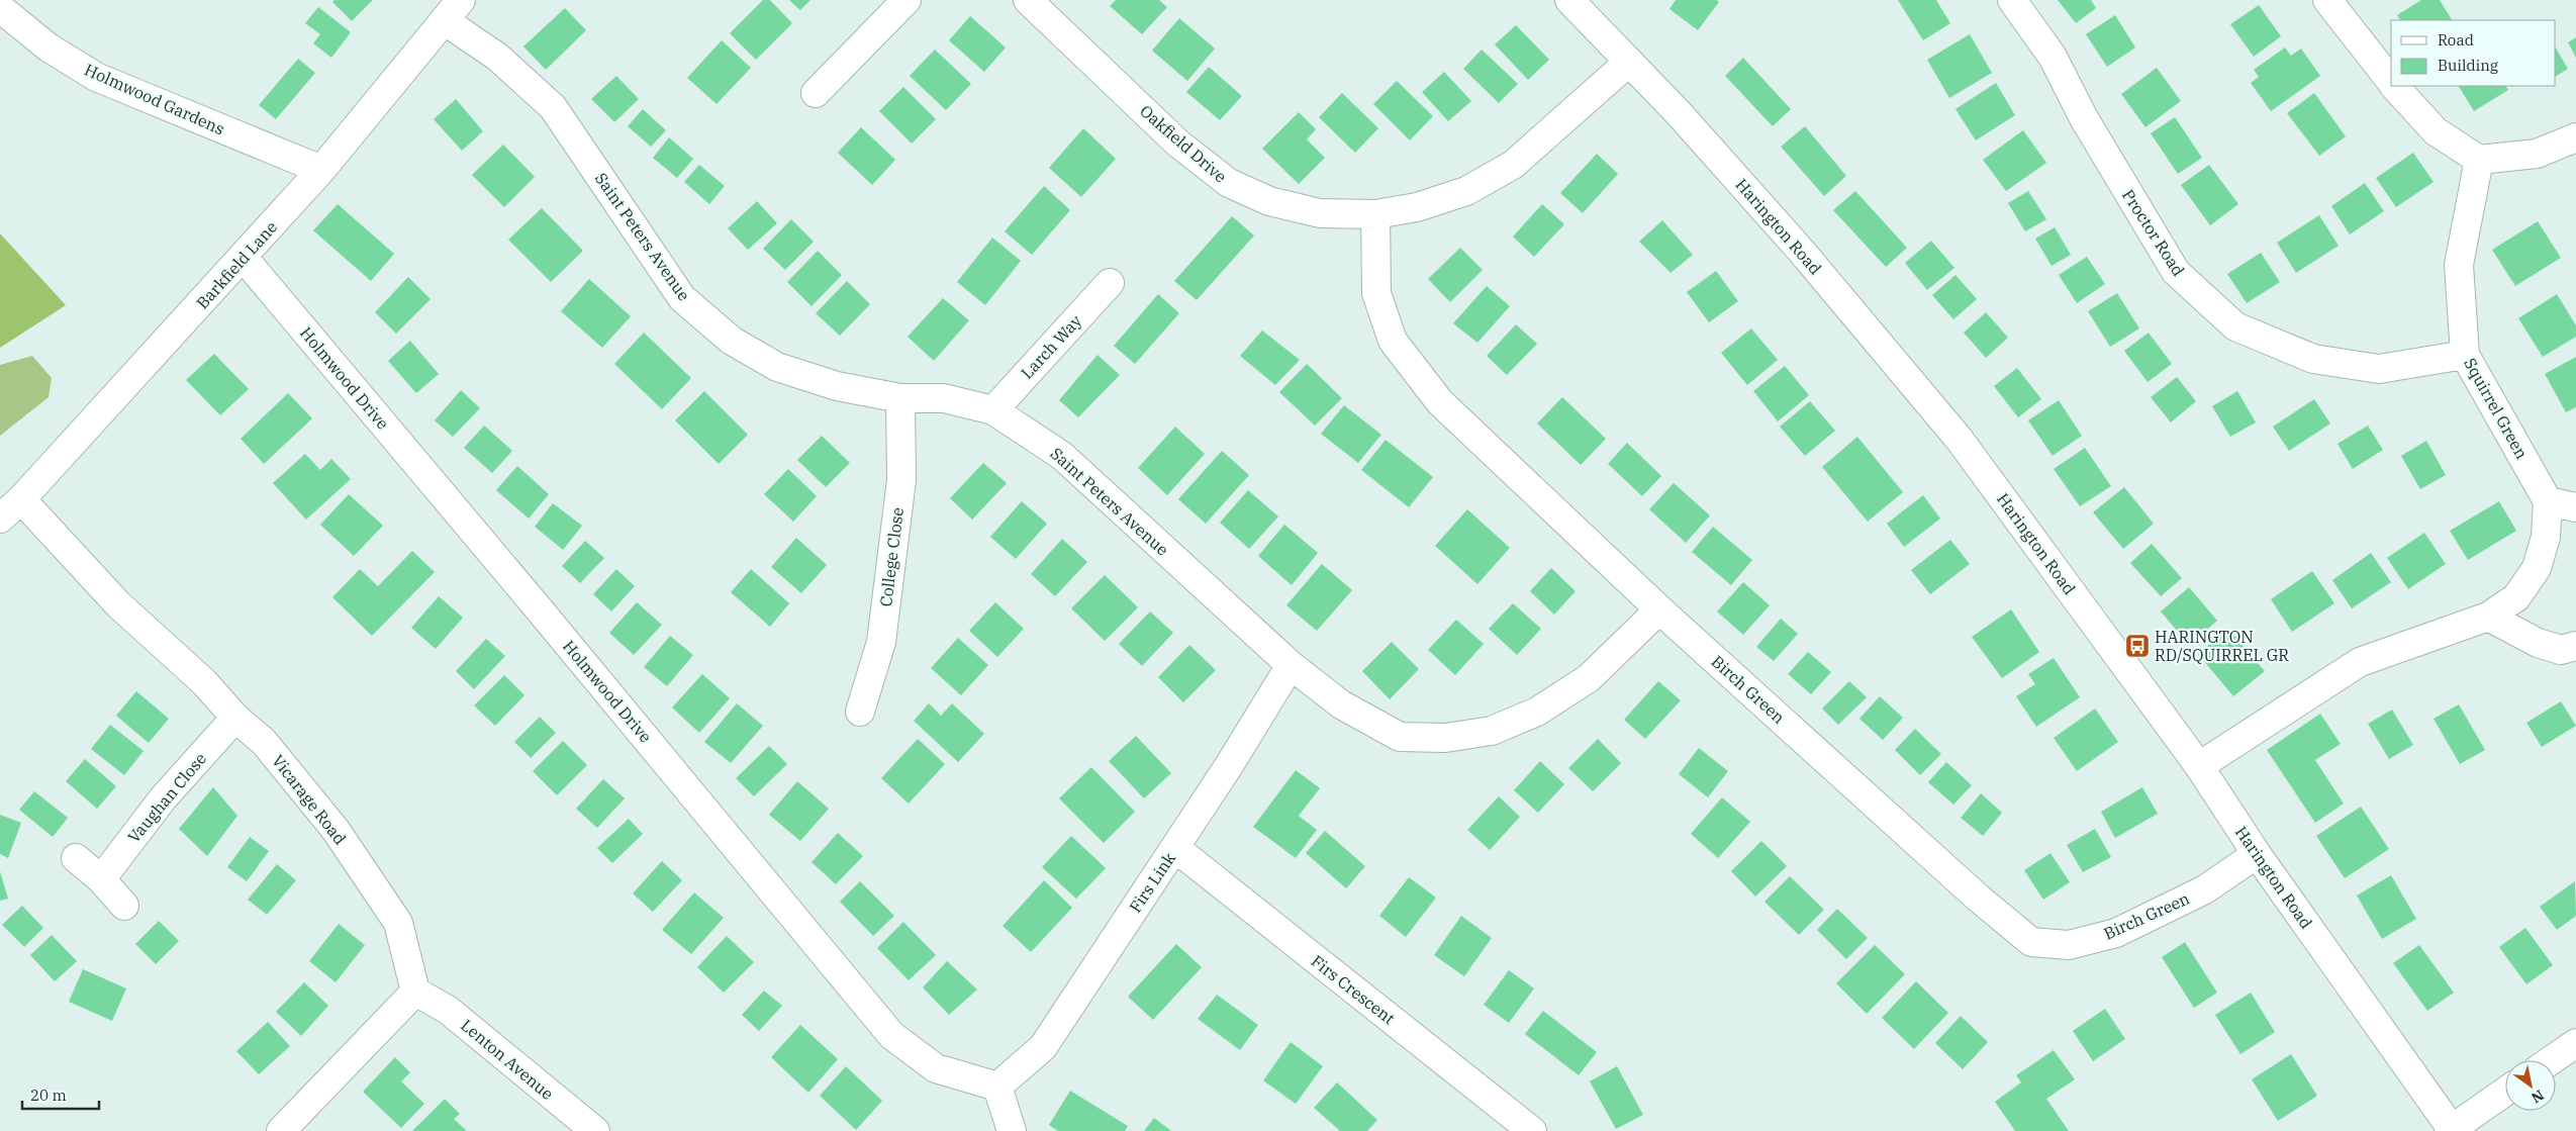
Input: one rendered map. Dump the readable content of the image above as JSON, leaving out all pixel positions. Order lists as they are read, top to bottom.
{
  "streets": {
    "street": [
      "Holmwood Gardens",
      "Oakfield Drive",
      "Harington Road",
      "Proctor Road",
      "Saint Peters Avenue",
      "Barkfield Lane",
      "Larch Way",
      "Holmwood Drive",
      "Squirrel Green",
      "College Close",
      "Birch Green",
      "Vaughan Close",
      "Vicarage Road",
      "Firs Link",
      "Firs Crescent",
      "Lenton Avenue"
    ]
  },
  "crossings": [
    ["Holmwood Gardens", "Barkfield Lane"],
    ["Oakfield Drive", "Harington Road"],
    ["Oakfield Drive", "Birch Green"],
    ["Harington Road", "Birch Green"],
    ["Proctor Road", "Squirrel Green"],
    ["Saint Peters Avenue", "Barkfield Lane"],
    ["Saint Peters Avenue", "Larch Way"],
    ["Saint Peters Avenue", "College Close"],
    ["Saint Peters Avenue", "Birch Green"],
    ["Saint Peters Avenue", "Firs Link"],
    ["Barkfield Lane", "Holmwood Drive"],
    ["Barkfield Lane", "Vicarage Road"],
    ["Holmwood Drive", "Firs Link"],
    ["Vaughan Close", "Vicarage Road"],
    ["Vicarage Road", "Lenton Avenue"],
    ["Firs Link", "Firs Crescent"]
  ],
  "places": {
    "bus stop": ["HARINGTON RD/SQUIRREL GR"]
  },
  "legend": ["Road", "Building"],
  "scale_bar": "20 m",
  "north": "bottom right"
}
